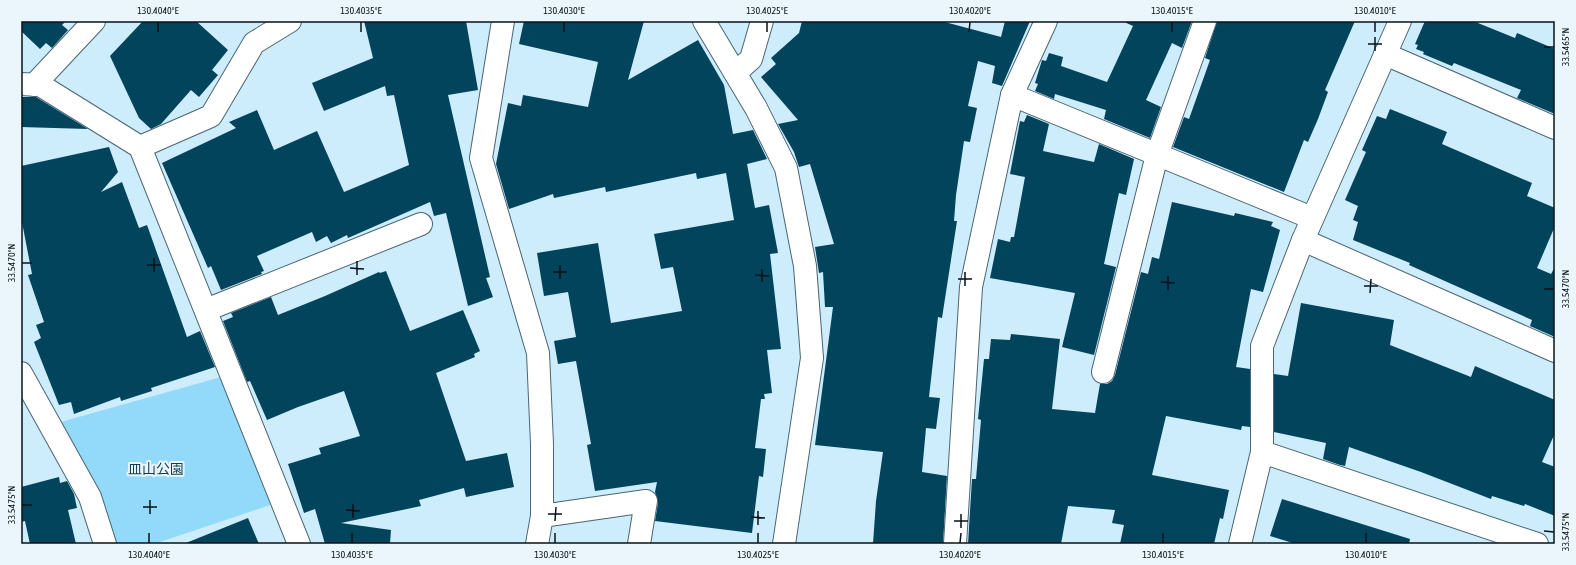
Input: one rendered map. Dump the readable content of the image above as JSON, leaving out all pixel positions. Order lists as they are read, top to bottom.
{
  "parks": ["皿山公園"],
  "coordinates": [
    "130.4040°E",
    "130.4035°E",
    "130.4030°E",
    "130.4025°E",
    "130.4020°E",
    "130.4015°E",
    "130.4010°E",
    "33.5465°N",
    "33.5470°N",
    "33.5475°N"
  ]
}
